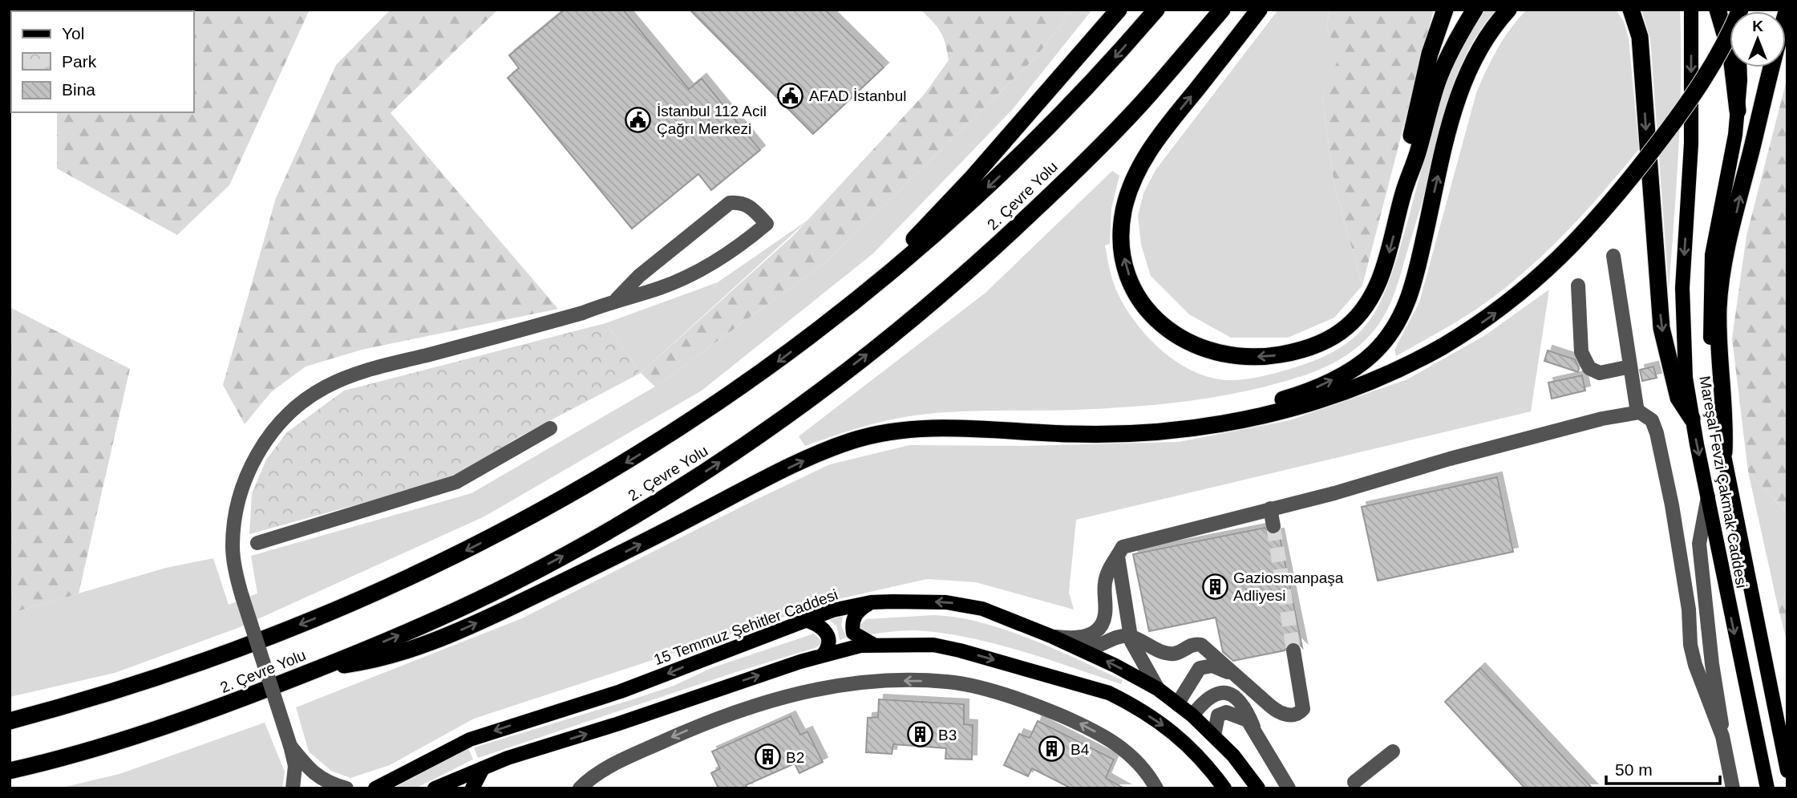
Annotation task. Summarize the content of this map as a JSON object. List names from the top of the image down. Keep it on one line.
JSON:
{"streets":{"highway":["2. Çevre Yolu"],"main road":["Mareşal Fevzi Çakmak Caddesi","15 Temmuz Şehitler Caddesi"]},"places":{"public building":["AFAD İstanbul","İstanbul 112 Acil Çağrı Merkezi"],"building":["Gaziosmanpaşa Adliyesi","B3","B4","B2"]},"legend":["Yol","Park","Bina"],"scale_bar":"50 m","north":"top"}
